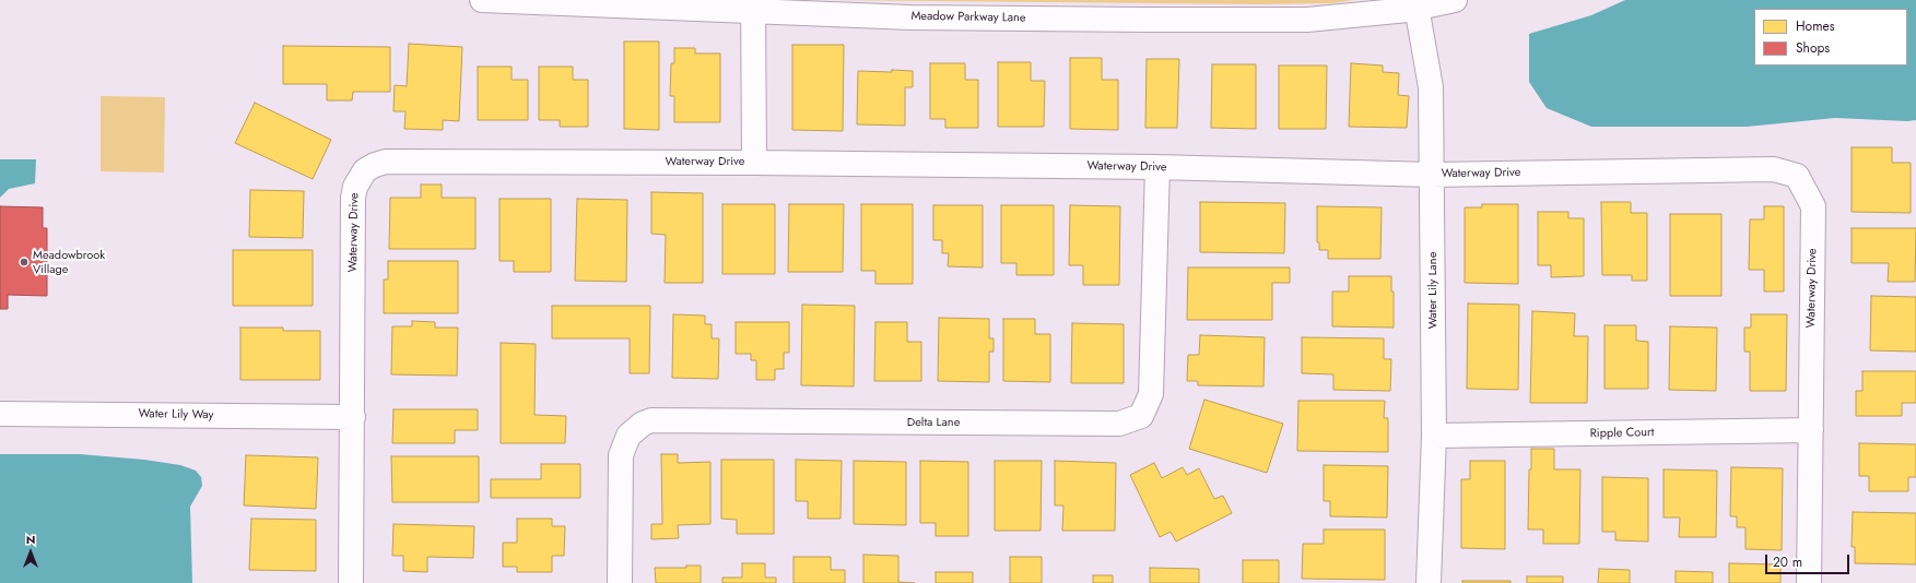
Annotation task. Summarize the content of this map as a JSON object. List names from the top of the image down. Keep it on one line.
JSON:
{"streets":{"street":["Meadow Parkway Lane","Waterway Drive","Water Lily Lane","Water Lily Way","Delta Lane","Ripple Court"]},"crossings":[["Meadow Parkway Lane","Waterway Drive"],["Meadow Parkway Lane","Water Lily Lane"],["Waterway Drive","Water Lily Lane"],["Waterway Drive","Water Lily Way"],["Waterway Drive","Delta Lane"],["Waterway Drive","Ripple Court"],["Water Lily Lane","Ripple Court"]],"places":["Meadowbrook Village"],"legend":["Homes","Shops"],"scale_bar":"20 m","north":"top"}
